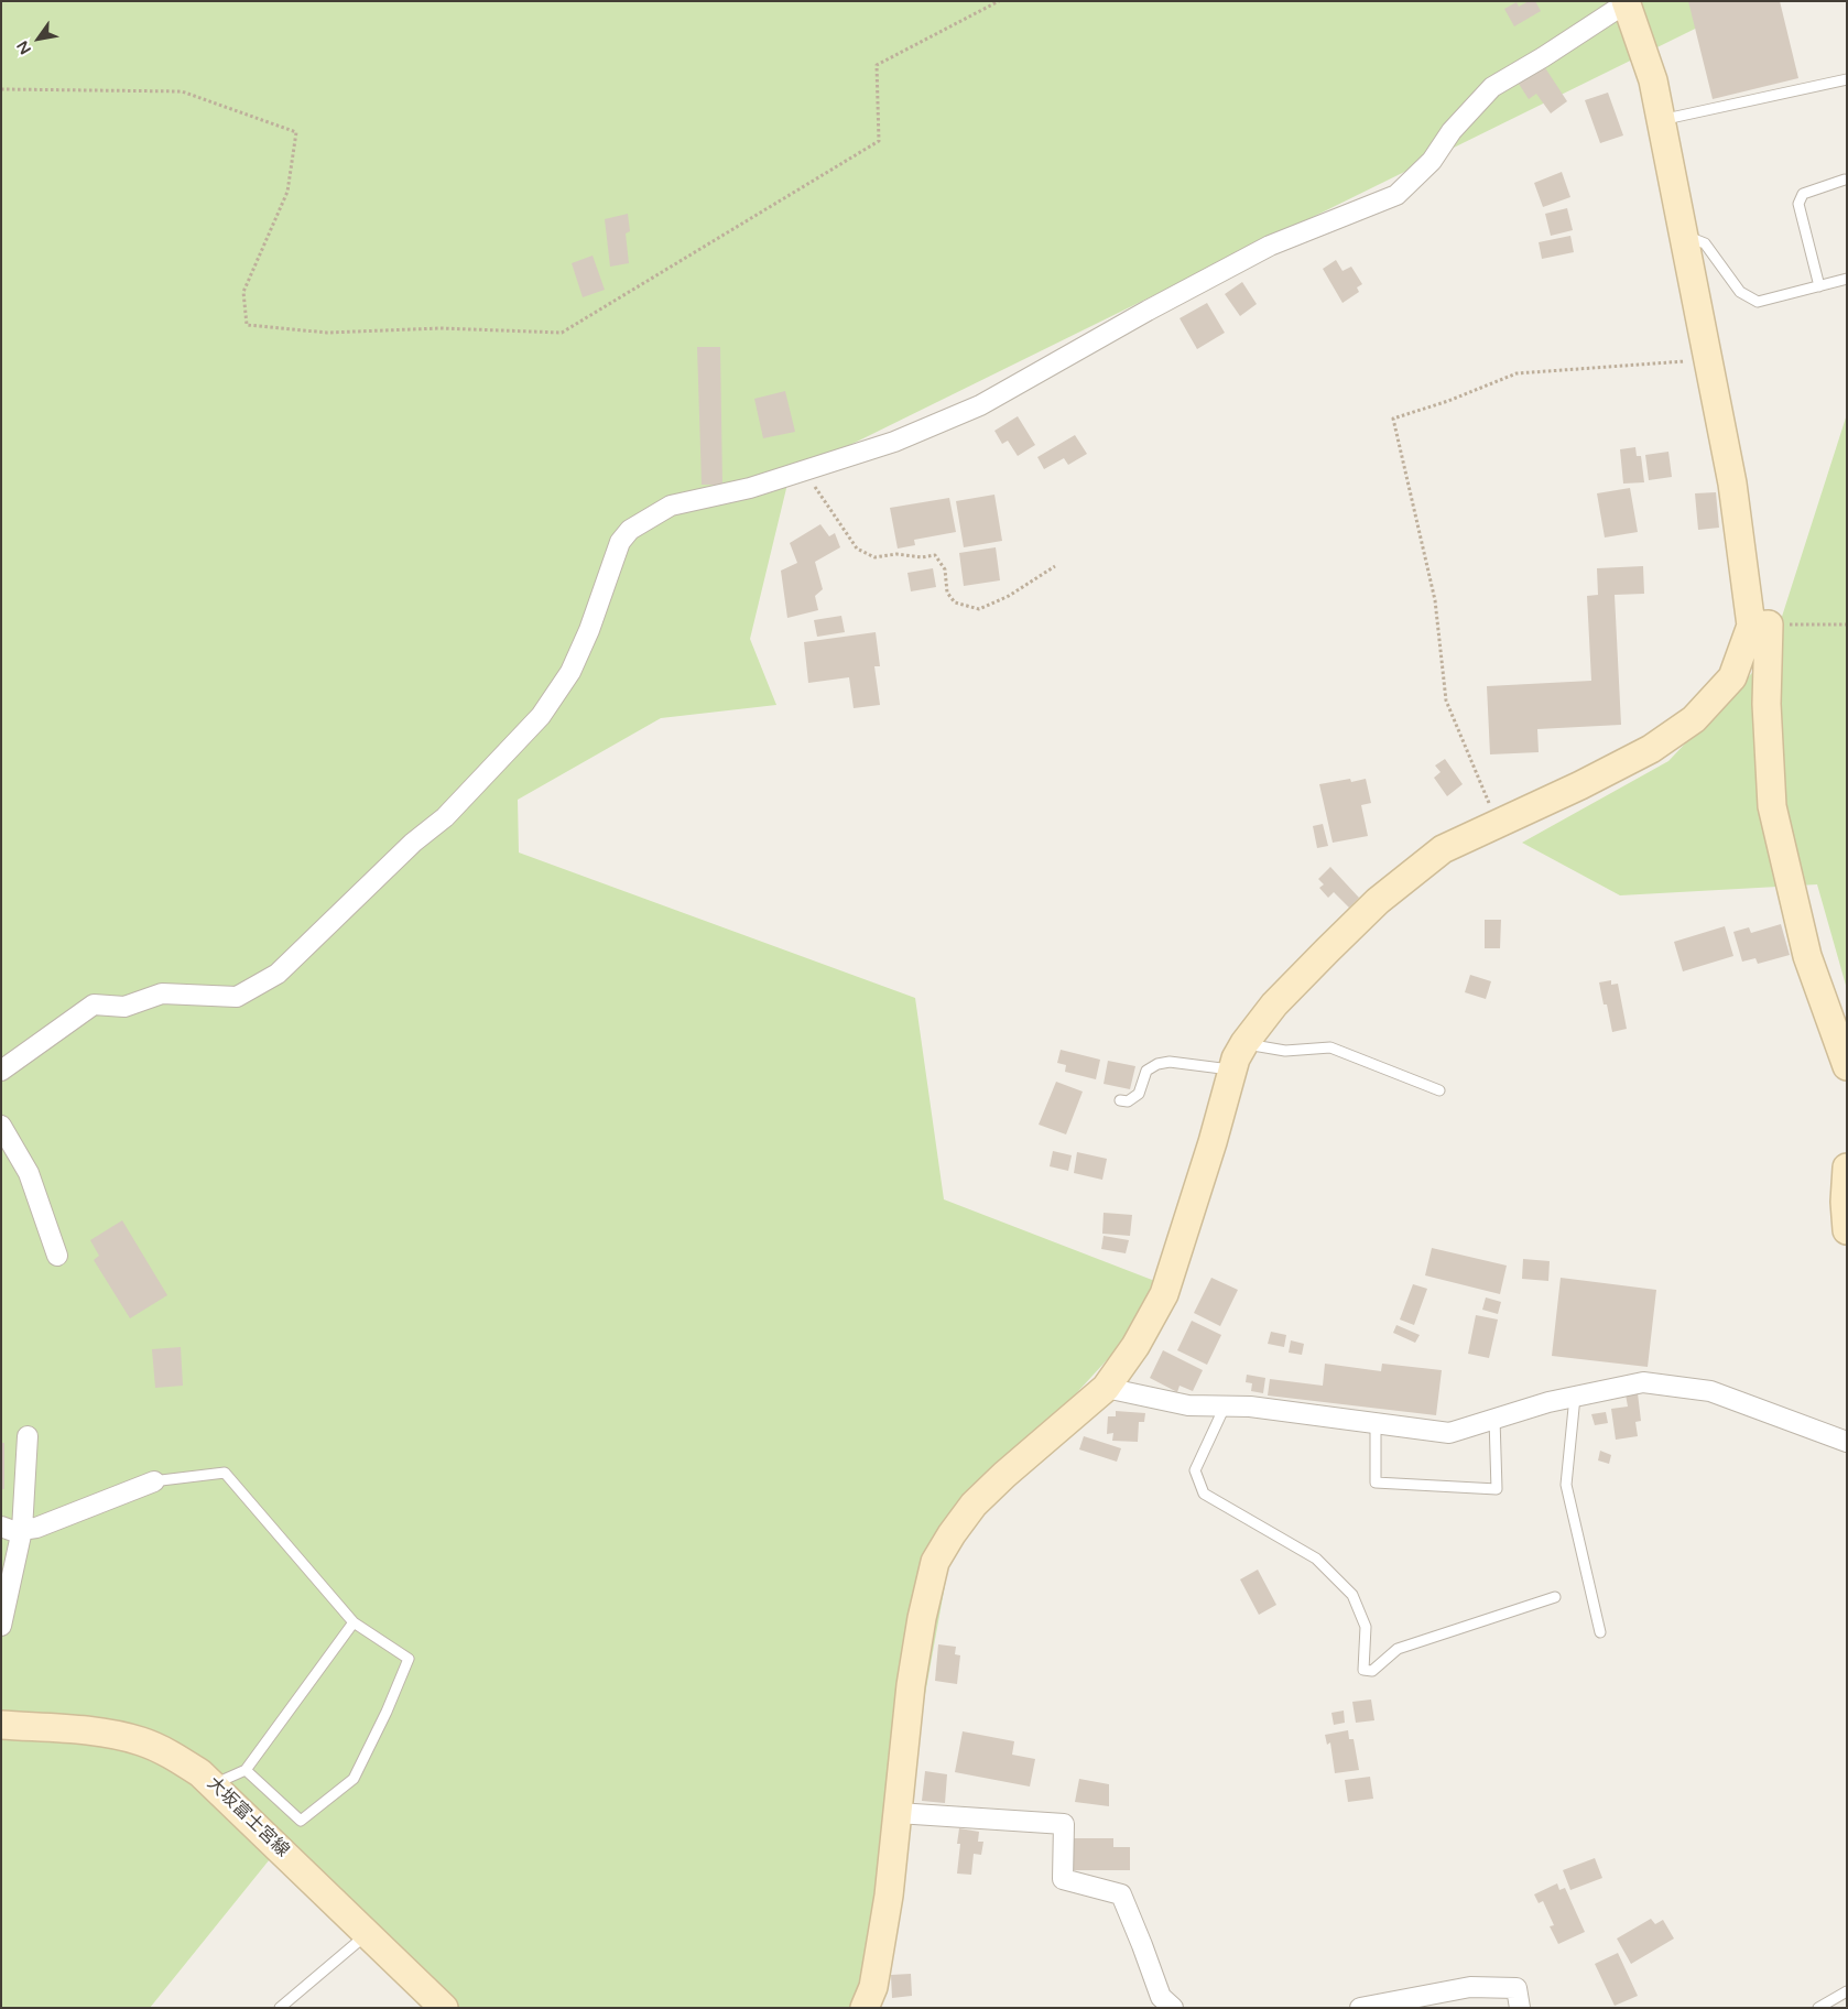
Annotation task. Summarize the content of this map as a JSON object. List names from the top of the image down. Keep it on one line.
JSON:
{"streets":{"street":["大坂富士宮線"]},"north":"bottom left"}
